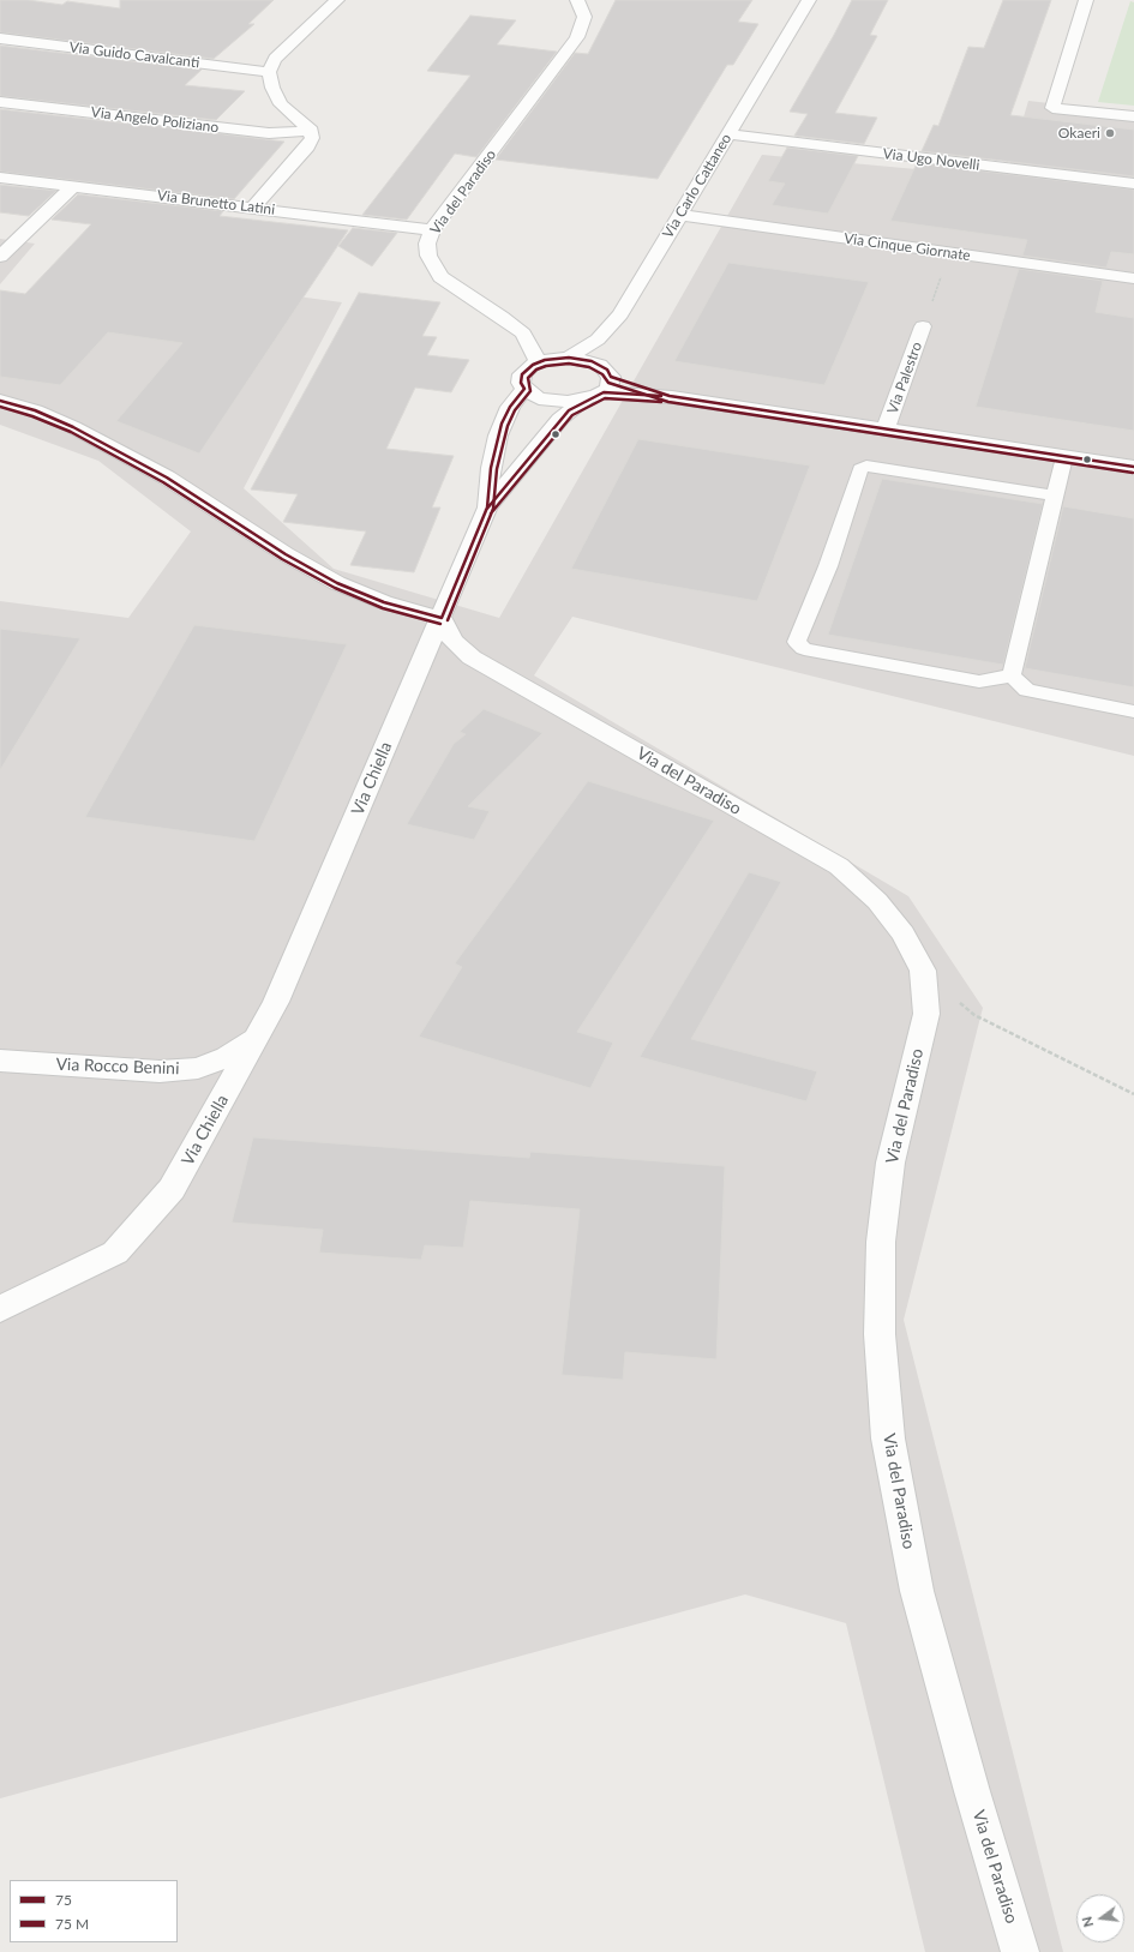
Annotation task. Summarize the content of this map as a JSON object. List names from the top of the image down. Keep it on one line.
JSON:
{"streets":{"street":["Via Guido Cavalcanti","Via Angelo Poliziano","Via Ugo Novelli","Via Carlo Cattaneo","Via del Paradiso","Via Brunetto Latini","Via Cinque Giornate","Via Palestro","Via Chiella","Via Rocco Benini"]},"crossings":[["Via Ugo Novelli","Via Carlo Cattaneo"],["Via Carlo Cattaneo","Via Cinque Giornate"],["Via del Paradiso","Via Brunetto Latini"],["Via del Paradiso","Via Chiella"],["Via Chiella","Via Rocco Benini"]],"places":["Okaeri"],"lines":["transit line 75"],"legend":["75","75 M"],"north":"left"}
